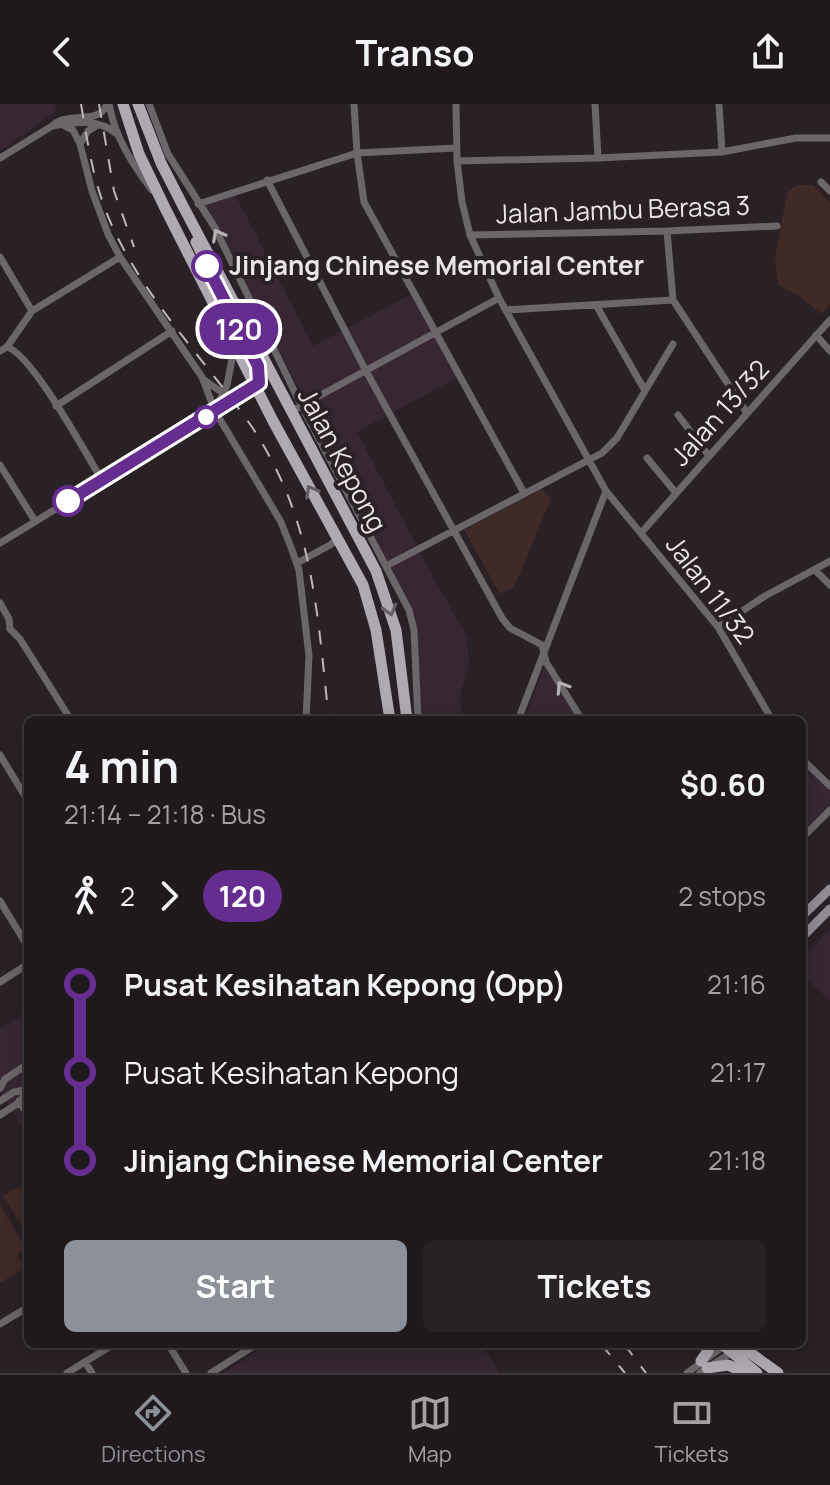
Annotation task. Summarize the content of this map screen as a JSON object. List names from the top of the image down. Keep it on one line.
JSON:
{"streets":{"main road":["Jalan Kepong"],"street":["Jalan Jambu Berasa 3","Jalan 13/32","Jalan 11/32"]},"crossings":[["Jalan Jambu Berasa 3","Jalan 11/32"],["Jalan 13/32","Jalan 11/32"]],"places":["Jinjang Chinese Memorial Center"],"lines":["bus line 120"],"page":{"header":"Transo","on_map":"120","heading":["4 min","21:14 – 21:18 · Bus","$0.60"],"legs":["2","120","2 stops"],"list":[{"name":"Pusat Kesihatan Kepong (Opp)","value":"21:16"},{"name":"Pusat Kesihatan Kepong","value":"21:17"},{"name":"Jinjang Chinese Memorial Center","value":"21:18"}],"buttons":["Start","Tickets"],"tabs":["Directions","Map","Tickets"]}}
